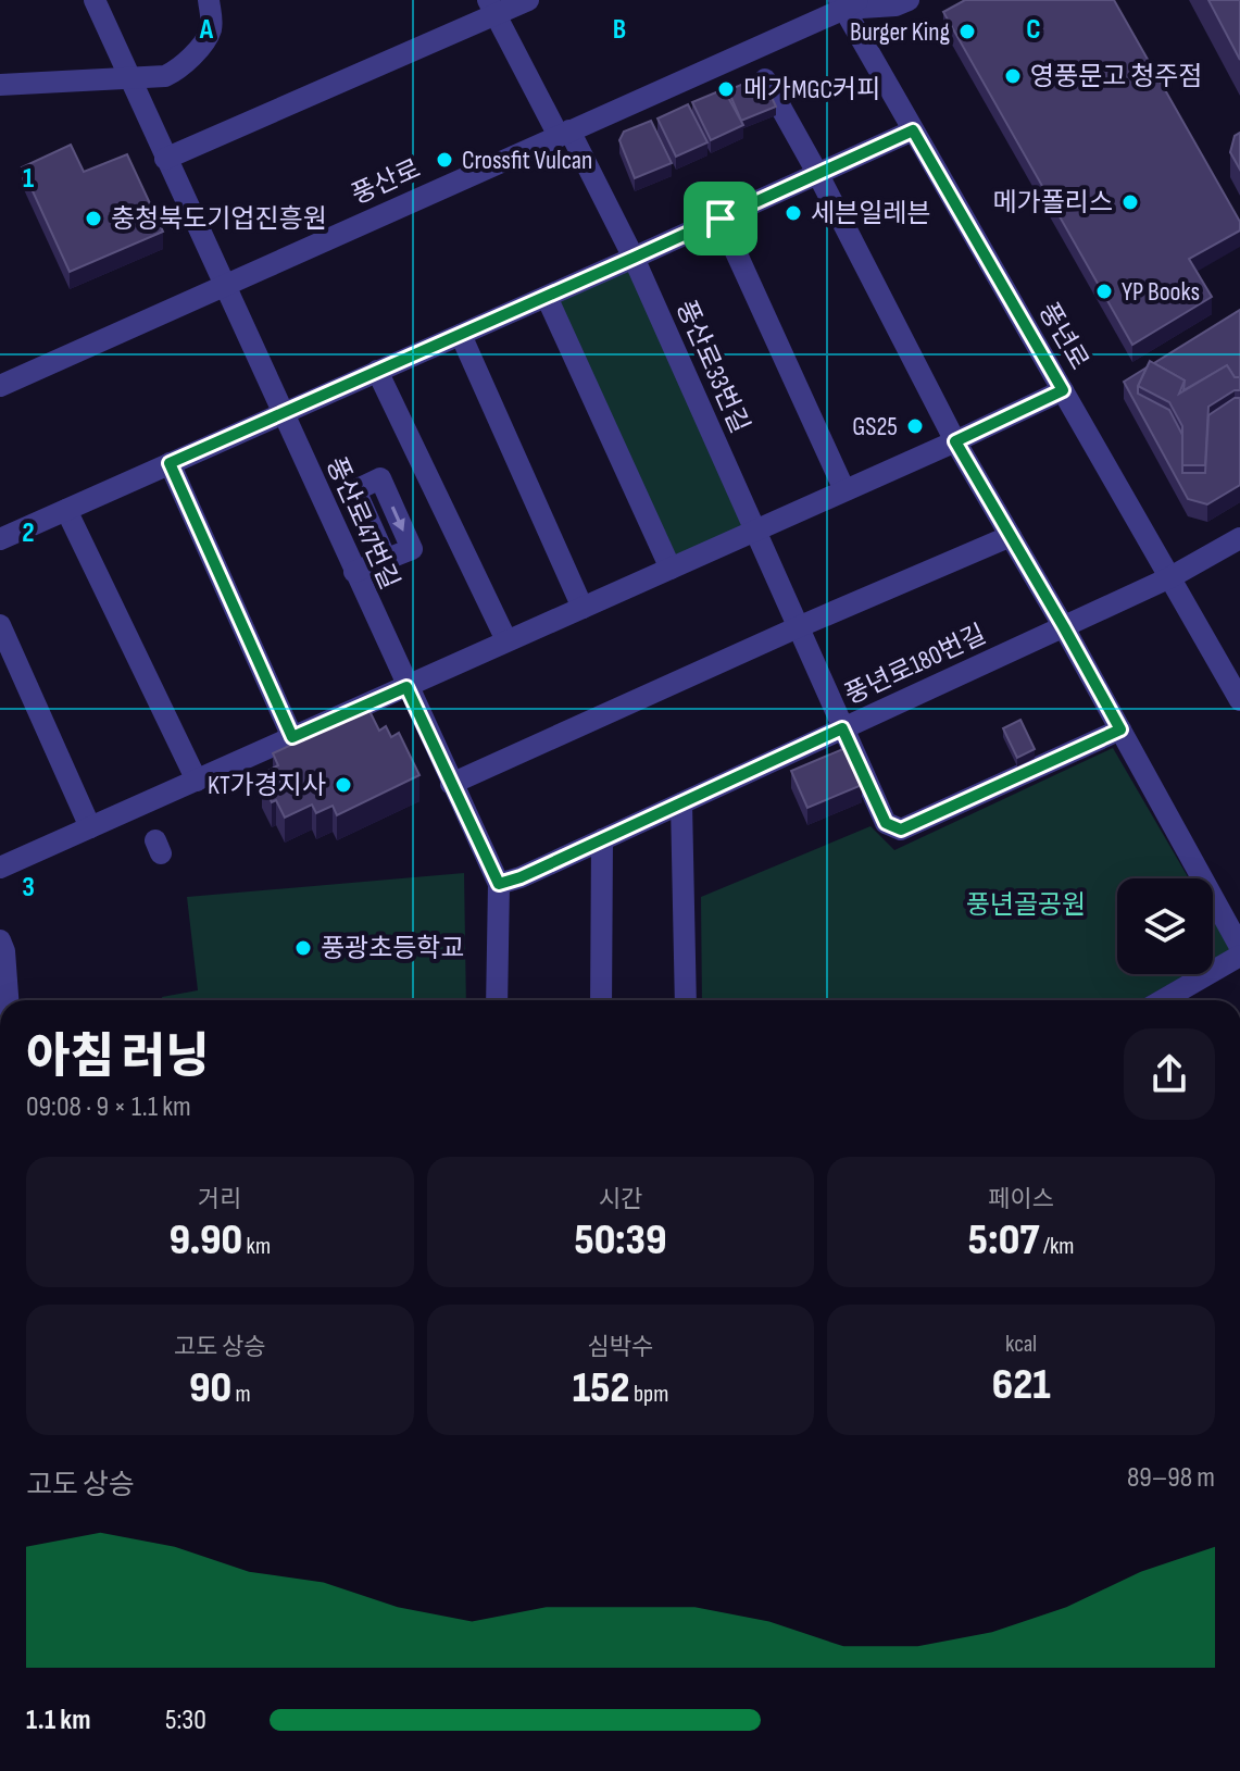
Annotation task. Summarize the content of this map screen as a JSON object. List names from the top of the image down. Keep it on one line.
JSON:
{"streets":{"street":["풍산로","풍년로","풍산로33번길","풍산로47번길","풍년로180번길"]},"crossings":[["풍산로","풍년로"],["풍산로","풍산로33번길"],["풍산로","풍산로47번길"],["풍년로","풍년로180번길"],["풍산로33번길","풍년로180번길"],["풍산로47번길","풍년로180번길"]],"parks":["풍년골공원"],"places":["Burger King","영풍문고 청주점","메가MGC커피","Crossfit Vulcan","메가폴리스","세븐일레븐","충청북도기업진흥원","YP Books","GS25","KT가경지사","풍광초등학교"],"page":{"heading":["아침 러닝","09:08 · 9 × 1.1 km"],"stats":[["거리","9.90 km"],["시간","50:39"],["페이스","5:07 /km"],["고도 상승","90 m"],["심박수","152 bpm"],["kcal","621"]],"chart":["고도 상승","89–98 m"],"list":[{"name":"1.1 km","note":"5:30"}]},"grid":{"columns":["A","B","C"],"rows":["1","2","3"]}}
